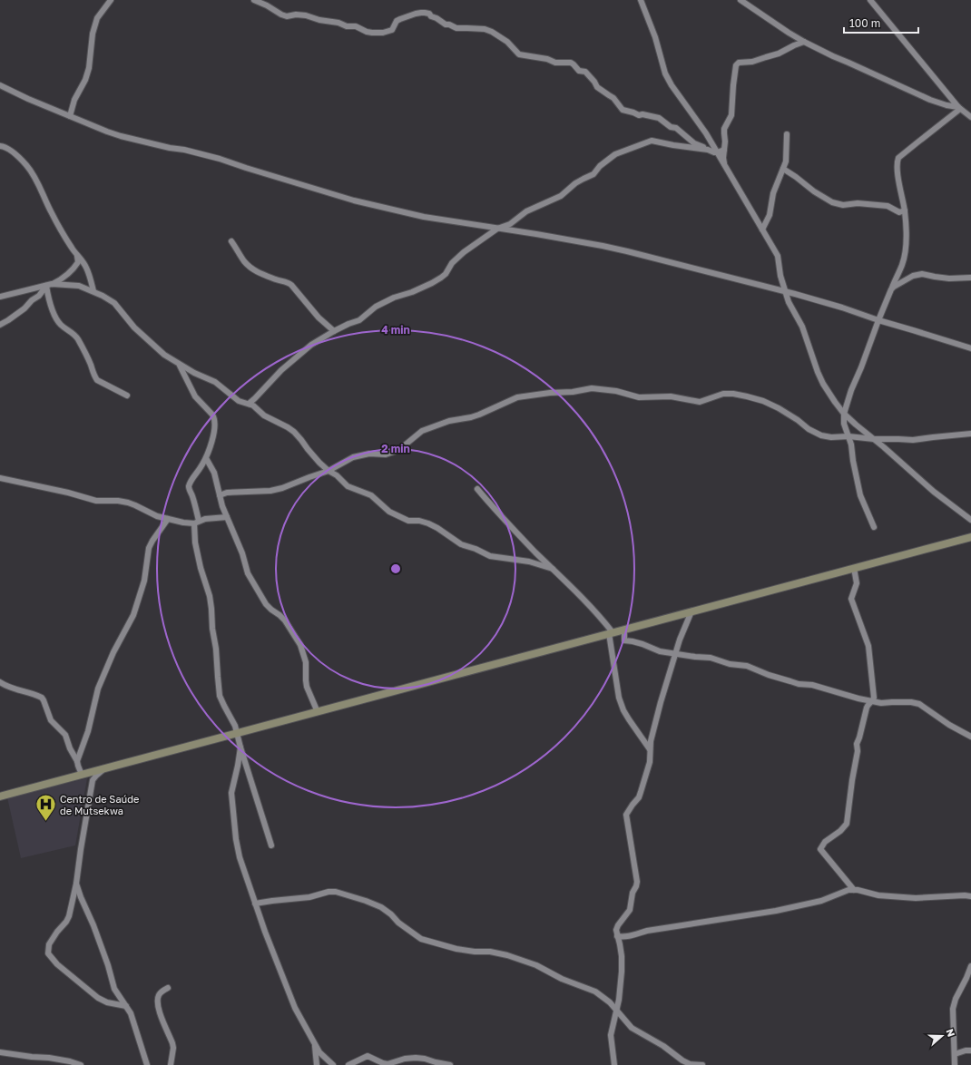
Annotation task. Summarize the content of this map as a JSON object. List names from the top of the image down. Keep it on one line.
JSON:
{"places":{"hospital":["Centro de Saúde de Mutsekwa"]},"scale_bar":"100 m","north":"right","rings":["4 min","2 min"]}
